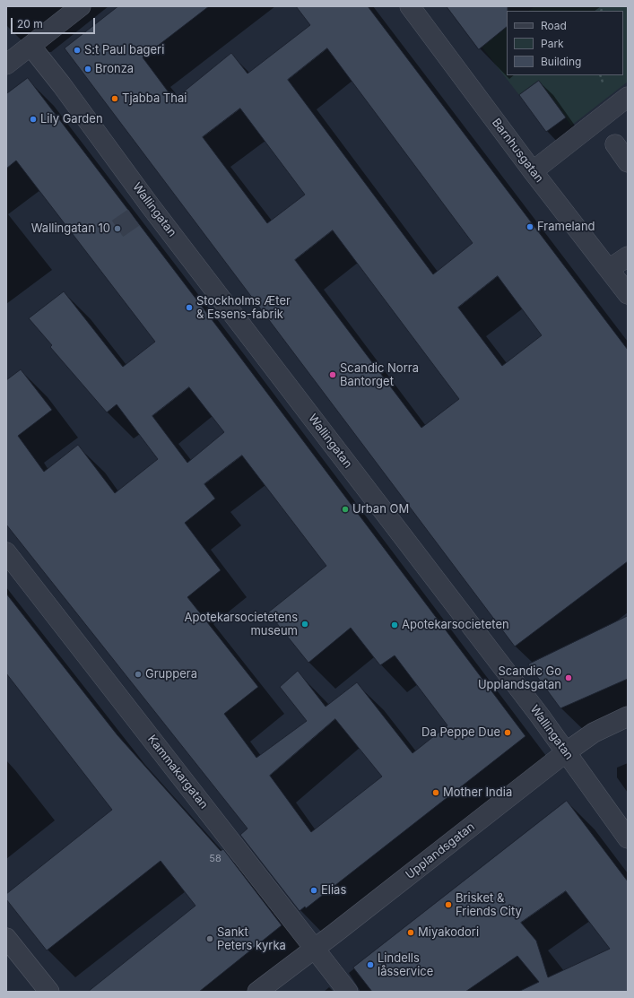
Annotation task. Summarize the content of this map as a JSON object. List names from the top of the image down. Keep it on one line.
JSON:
{"streets":{"street":["Barnhusgatan","Wallingatan","Kammakargatan","Upplandsgatan"]},"crossings":[["Wallingatan","Upplandsgatan"],["Kammakargatan","Upplandsgatan"]],"places":["S:t Paul bageri","Bronza","Tjabba Thai","Lily Garden","Frameland","Wallingatan 10","Stockholms Æter & Essens-fabrik","Scandic Norra Bantorget","Urban OM","Apotekarsocietetens museum","Apotekarsocieteten","Gruppera","Scandic Go Upplandsgatan","Da Peppe Due","Mother India","Elias","Brisket & Friends City","Miyakodori","Sankt Peters kyrka","Lindells låsservice"],"house_numbers":["58"],"legend":["Road","Park","Building"],"scale_bar":"20 m"}
